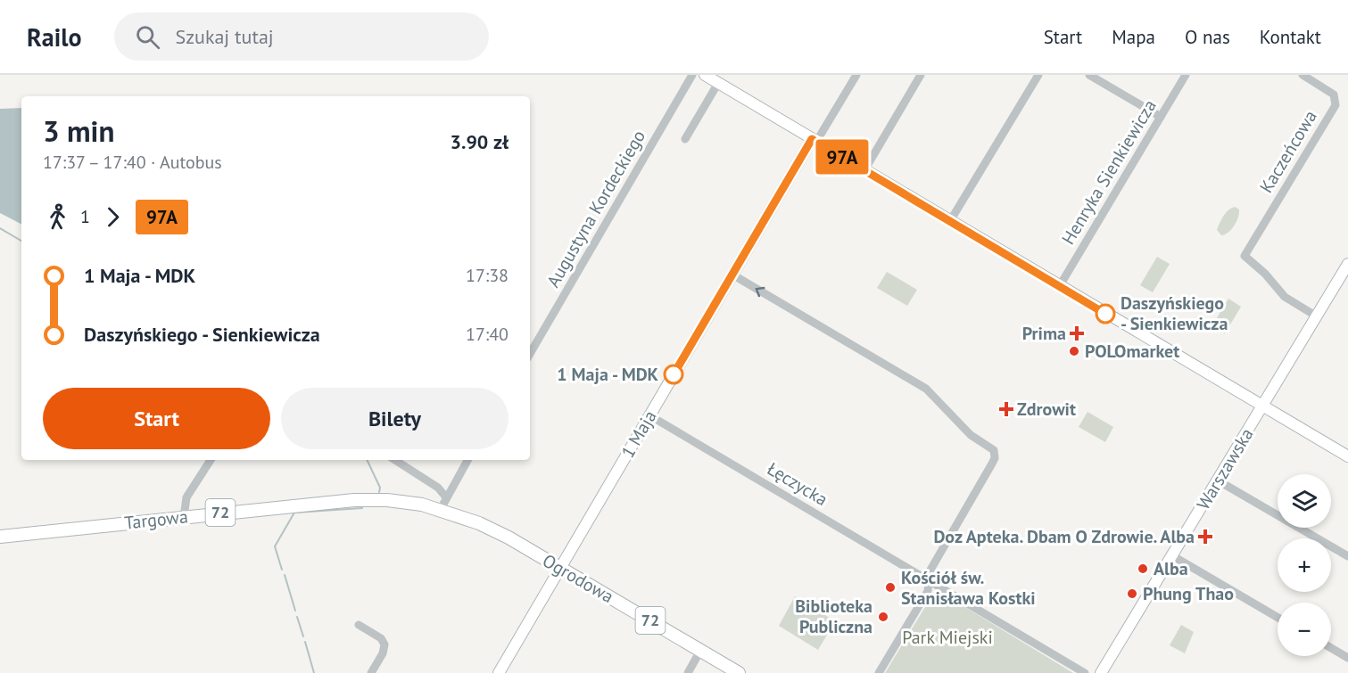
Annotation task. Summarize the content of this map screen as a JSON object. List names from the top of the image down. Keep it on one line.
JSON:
{"streets":{"main road":["72","Targowa","Ogrodowa"],"street":["Kaczeńcowa","Henryka Sienkiewicza","Augustyna Kordeckiego","1 Maja","Warszawska","Łęczycka"]},"crossings":[["Kaczeńcowa","Warszawska"],["1 Maja","Łęczycka"],["1 Maja","Ogrodowa"],["Targowa","Ogrodowa"]],"parks":["Park Miejski"],"places":{"other":["Daszyńskiego - Sienkiewicza","POLOmarket","1 Maja - MDK","Alba","Kościół św. Stanisława Kostki","Phung Thao","Biblioteka Publiczna"],"health":["Prima","Zdrowit","Doz Apteka. Dbam O Zdrowie. Alba"]},"lines":["bus line 97A"],"page":{"header":"Railo","search":"Szukaj tutaj","nav":["Start","Mapa","O nas","Kontakt"],"on_map":"97A","heading":["3 min","17:37 – 17:40 · Autobus","3.90 zł"],"legs":["1","97A"],"list":[{"name":"1 Maja - MDK","value":"17:38"},{"name":"Daszyńskiego - Sienkiewicza","value":"17:40"}],"buttons":["Start","Bilety"],"map_buttons":["+","−"]}}
